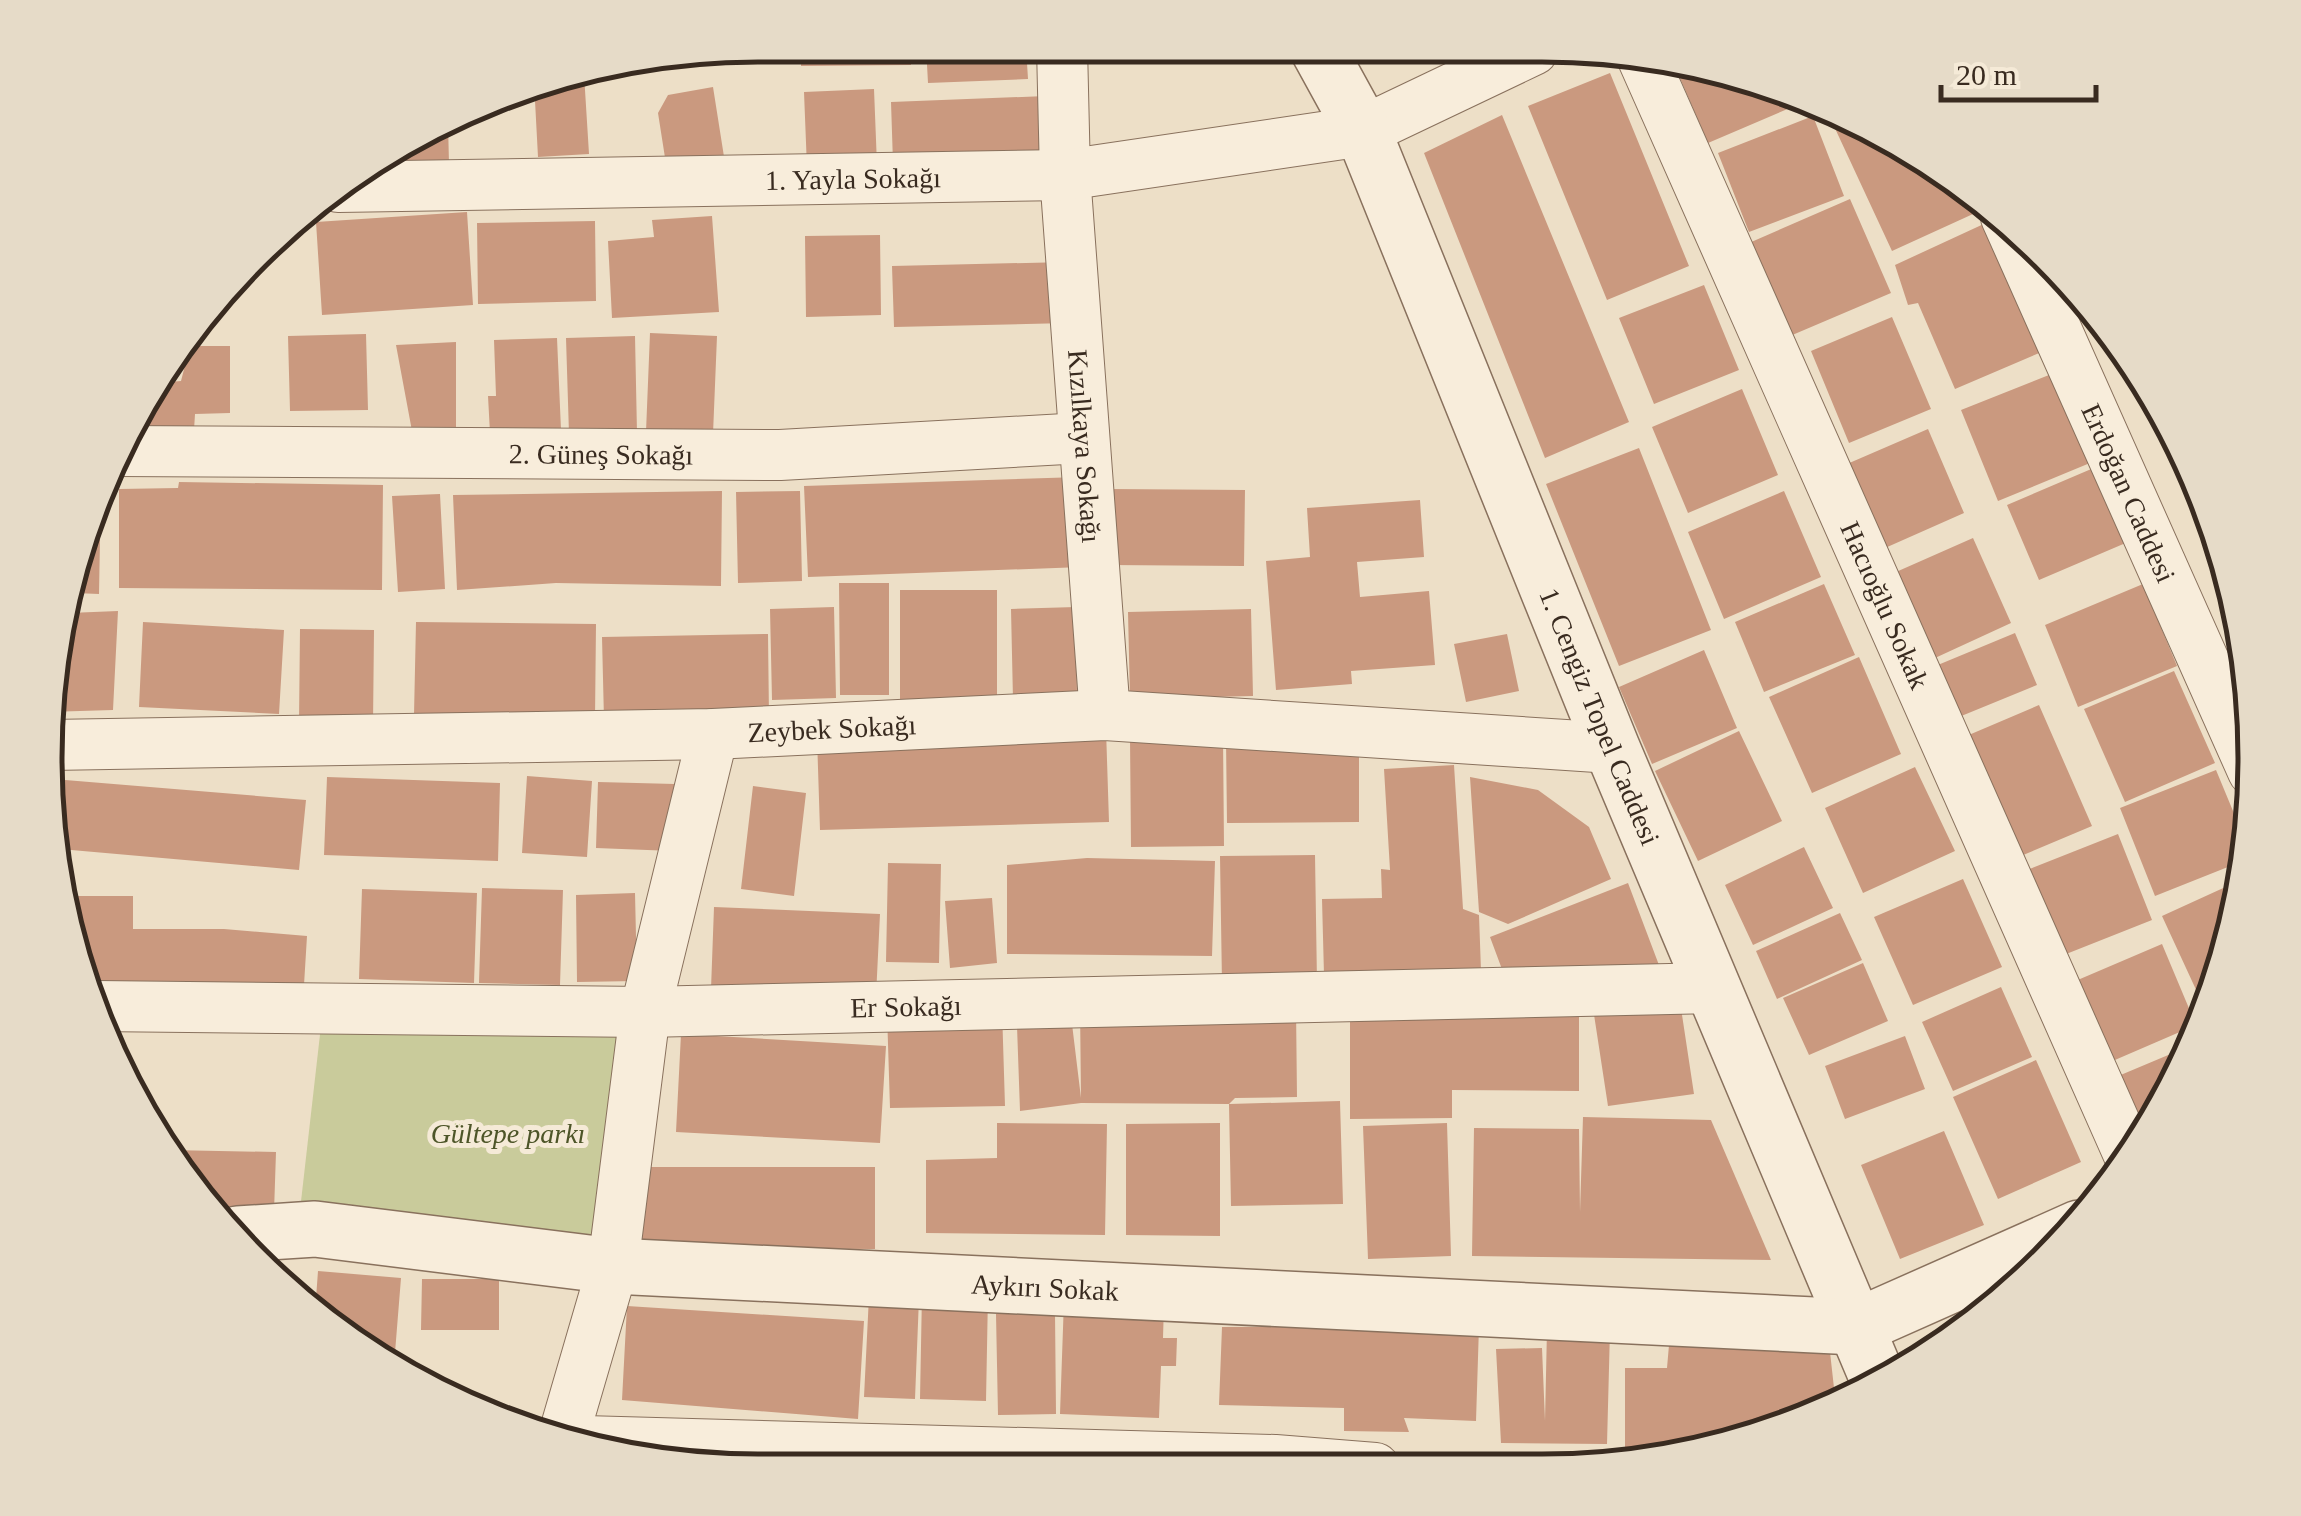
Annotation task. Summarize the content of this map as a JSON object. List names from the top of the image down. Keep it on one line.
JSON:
{"streets":{"street":["1. Yayla Sokağı","Kızılkaya Sokağı","2. Güneş Sokağı","Erdoğan Caddesi","Hacıoğlu Sokak","1. Cengiz Topel Caddesi","Zeybek Sokağı","Er Sokağı","Aykırı Sokak"]},"crossings":[["1. Yayla Sokağı","Kızılkaya Sokağı"],["1. Yayla Sokağı","1. Cengiz Topel Caddesi"],["Kızılkaya Sokağı","2. Güneş Sokağı"],["Kızılkaya Sokağı","Zeybek Sokağı"],["1. Cengiz Topel Caddesi","Zeybek Sokağı"],["1. Cengiz Topel Caddesi","Er Sokağı"],["1. Cengiz Topel Caddesi","Aykırı Sokak"]],"parks":["Gültepe parkı"],"scale_bar":"20 m"}
